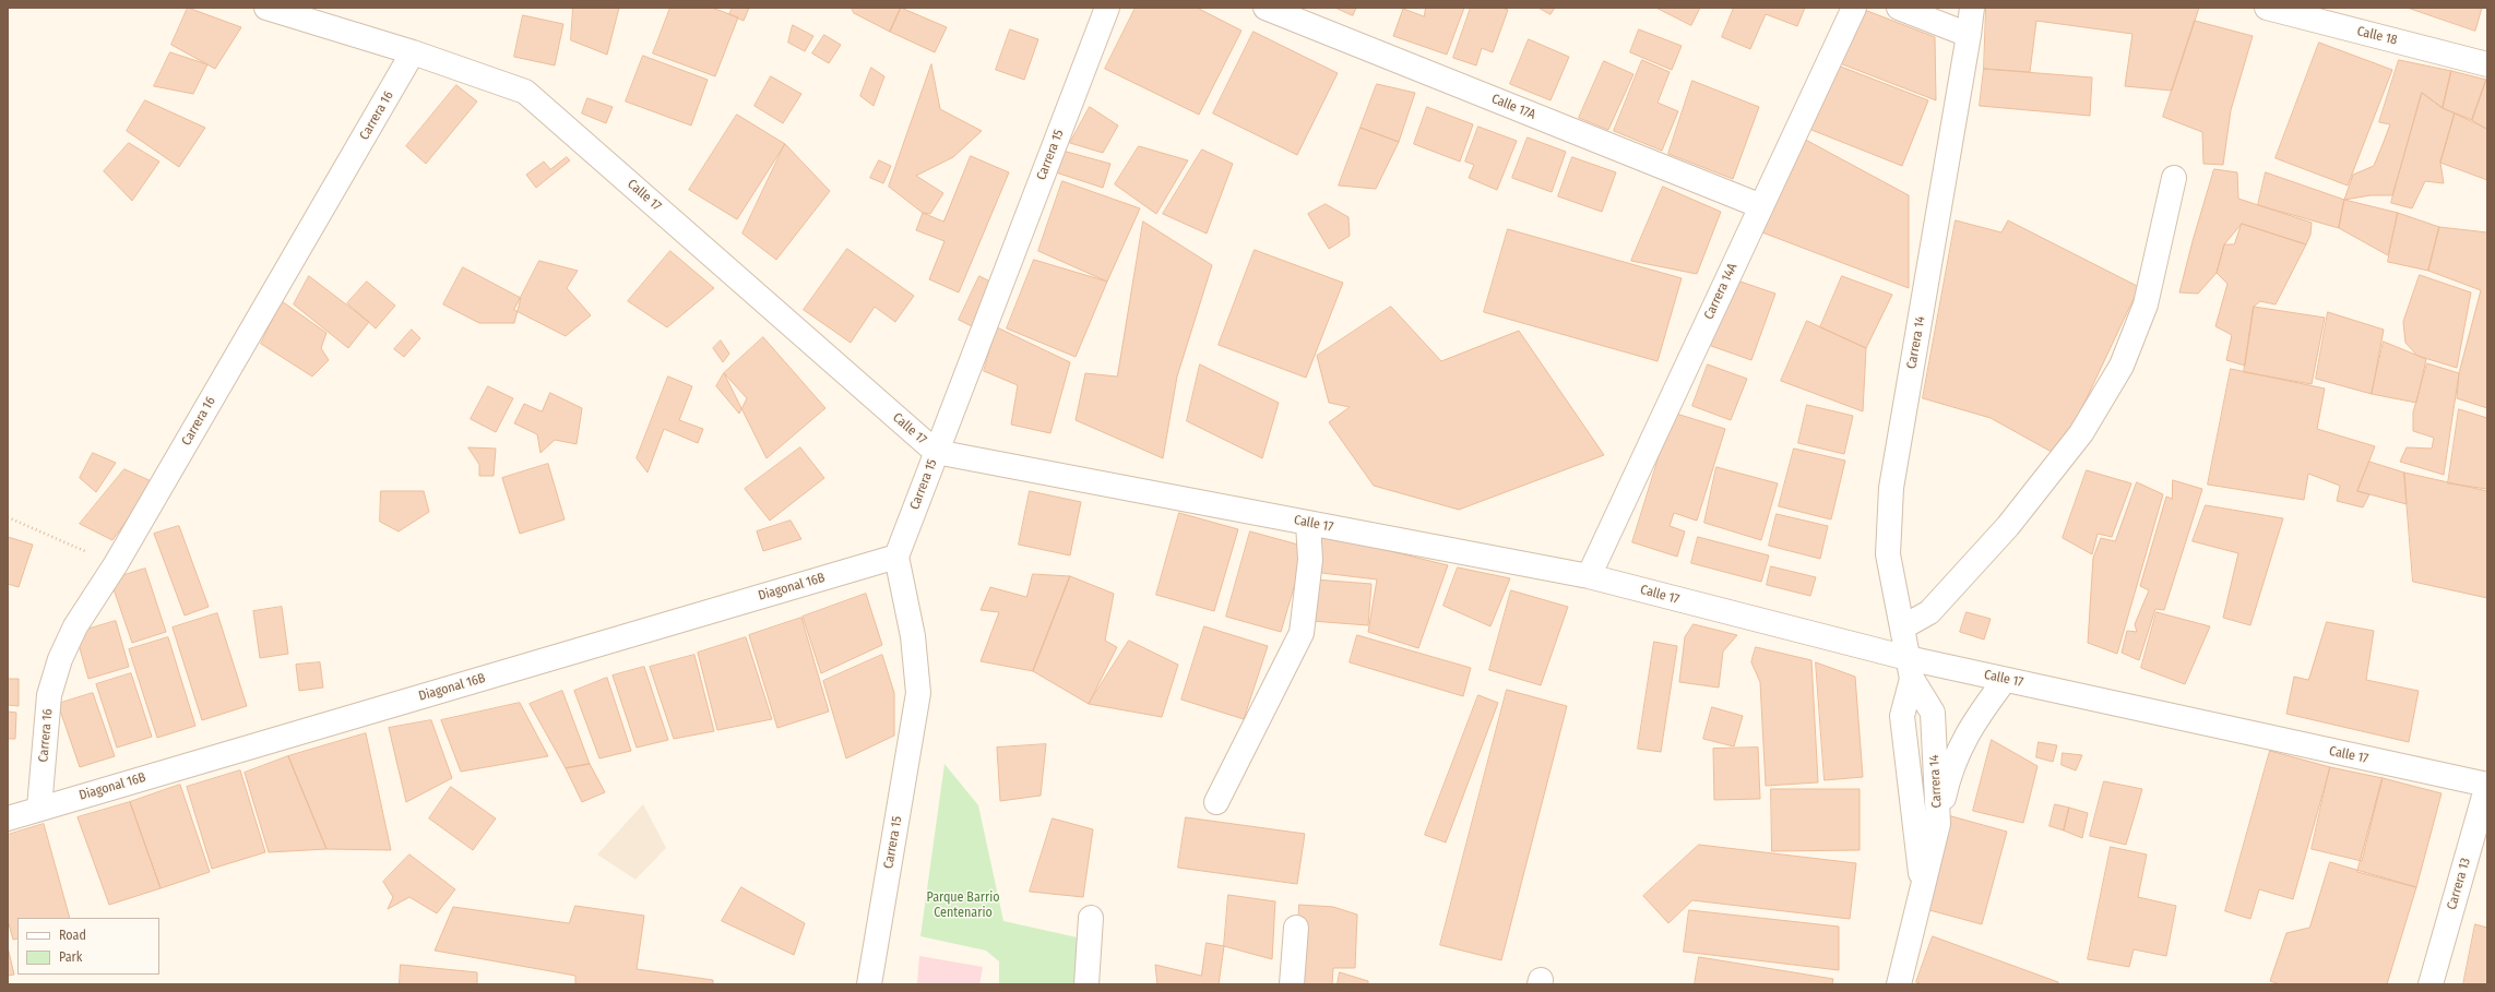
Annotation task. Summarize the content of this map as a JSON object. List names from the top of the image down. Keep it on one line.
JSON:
{"streets":{"street":["Calle 18","Calle 17A","Carrera 16","Carrera 15","Calle 17","Carrera 14A","Carrera 14","Diagonal 16B","Carrera 13"]},"crossings":[["Calle 17A","Carrera 14A"],["Carrera 16","Calle 17"],["Carrera 16","Diagonal 16B"],["Carrera 15","Calle 17"],["Carrera 15","Diagonal 16B"],["Calle 17","Carrera 14A"],["Calle 17","Carrera 14"],["Calle 17","Carrera 13"]],"parks":["Parque Barrio Centenario"],"legend":["Road","Park"]}
